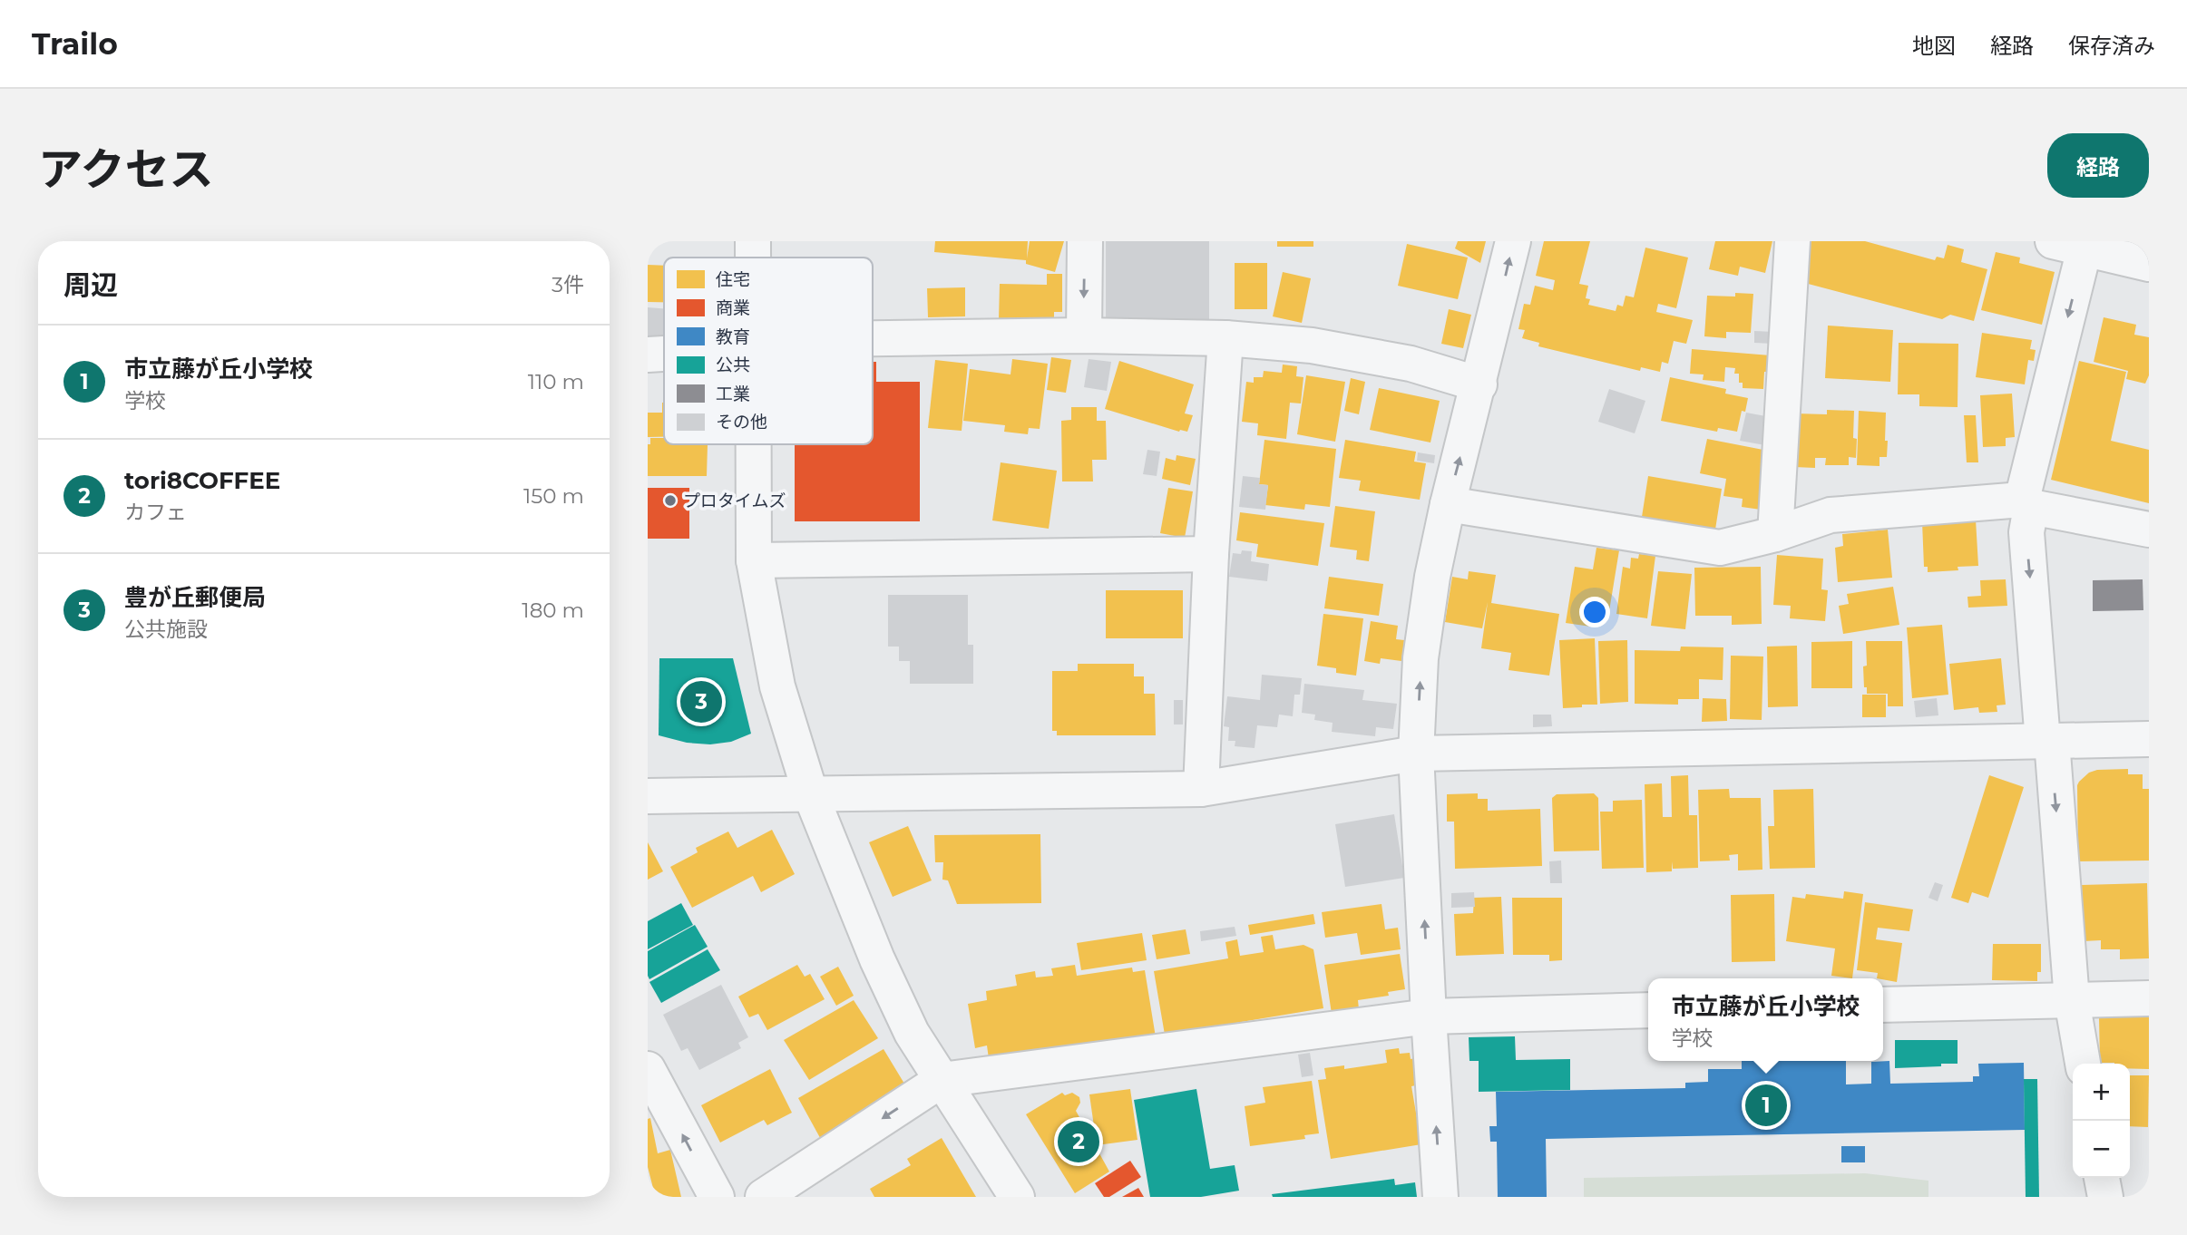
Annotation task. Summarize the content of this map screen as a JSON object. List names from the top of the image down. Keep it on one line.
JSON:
{"places":["プロタイムズ"],"legend":["住宅","商業","教育","公共","工業","その他"],"page":{"header":"Trailo","nav":["地図","経路","保存済み"],"title":"アクセス","buttons":"経路","heading":["周辺","3件"],"list":[{"mark":"1","name":"市立藤が丘小学校","note":"学校","value":"110 m"},{"mark":"2","name":"tori8COFFEE","note":"カフェ","value":"150 m"},{"mark":"3","name":"豊が丘郵便局","note":"公共施設","value":"180 m"}],"pins":["3","1","2"],"popup":["市立藤が丘小学校","学校"],"map_buttons":["+","−"]}}
